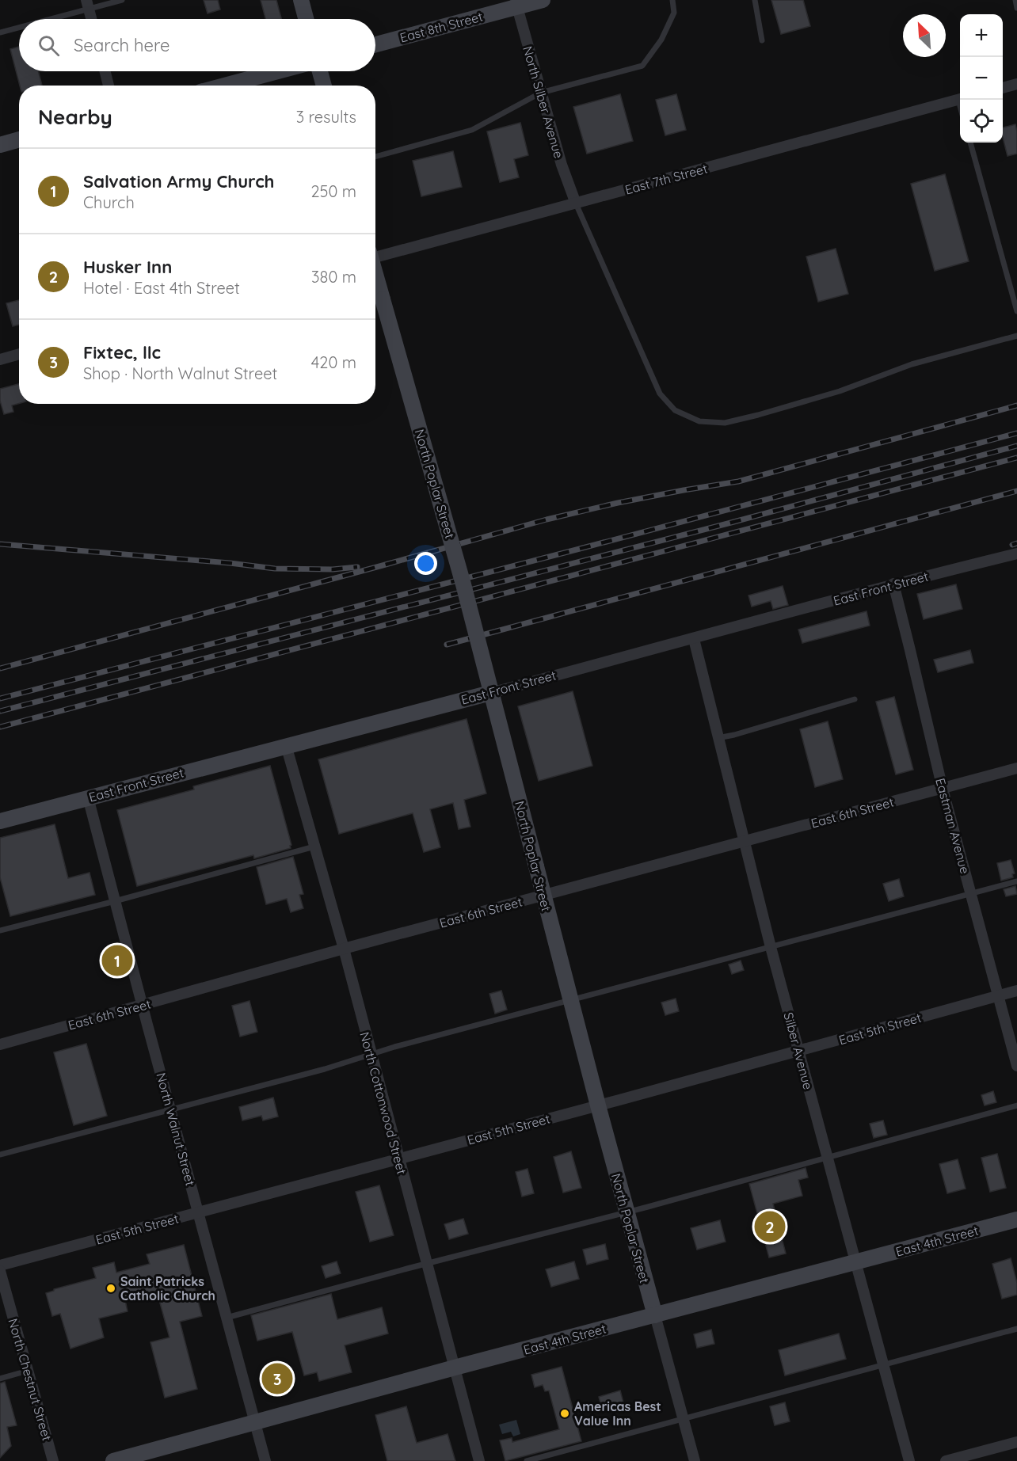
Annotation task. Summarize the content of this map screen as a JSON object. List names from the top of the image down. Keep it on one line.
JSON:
{"streets":{"main road":["East 8th Street","North Poplar Street","East Front Street","East 4th Street"],"street":["North Silber Avenue","East 7th Street","East 6th Street","Eastman Avenue","East 5th Street","Silber Avenue","North Cottonwood Street","North Walnut Street","North Chestnut Street"]},"crossings":[["East 8th Street","North Silber Avenue"],["North Silber Avenue","East 7th Street"],["North Poplar Street","East 6th Street"],["North Poplar Street","East 5th Street"],["North Poplar Street","East 4th Street"],["East Front Street","Eastman Avenue"],["East Front Street","Silber Avenue"],["East Front Street","North Cottonwood Street"],["East Front Street","North Walnut Street"],["East 6th Street","Eastman Avenue"],["East 6th Street","Silber Avenue"],["East 6th Street","North Cottonwood Street"],["East 6th Street","North Walnut Street"],["Eastman Avenue","East 5th Street"],["East 5th Street","Silber Avenue"],["East 5th Street","North Cottonwood Street"],["East 5th Street","North Walnut Street"],["Silber Avenue","East 4th Street"],["North Cottonwood Street","East 4th Street"],["North Walnut Street","East 4th Street"]],"places":["Saint Patricks Catholic Church","Americas Best Value Inn"],"north":"top left","page":{"map_buttons":["+","−"],"search":"Search here","heading":["Nearby","3 results"],"list":[{"mark":"1","name":"Salvation Army Church","note":"Church","value":"250 m"},{"mark":"2","name":"Husker Inn","note":"Hotel · East 4th Street","value":"380 m"},{"mark":"3","name":"Fixtec, llc","note":"Shop · North Walnut Street","value":"420 m"}],"pins":["1","2","3"]}}
